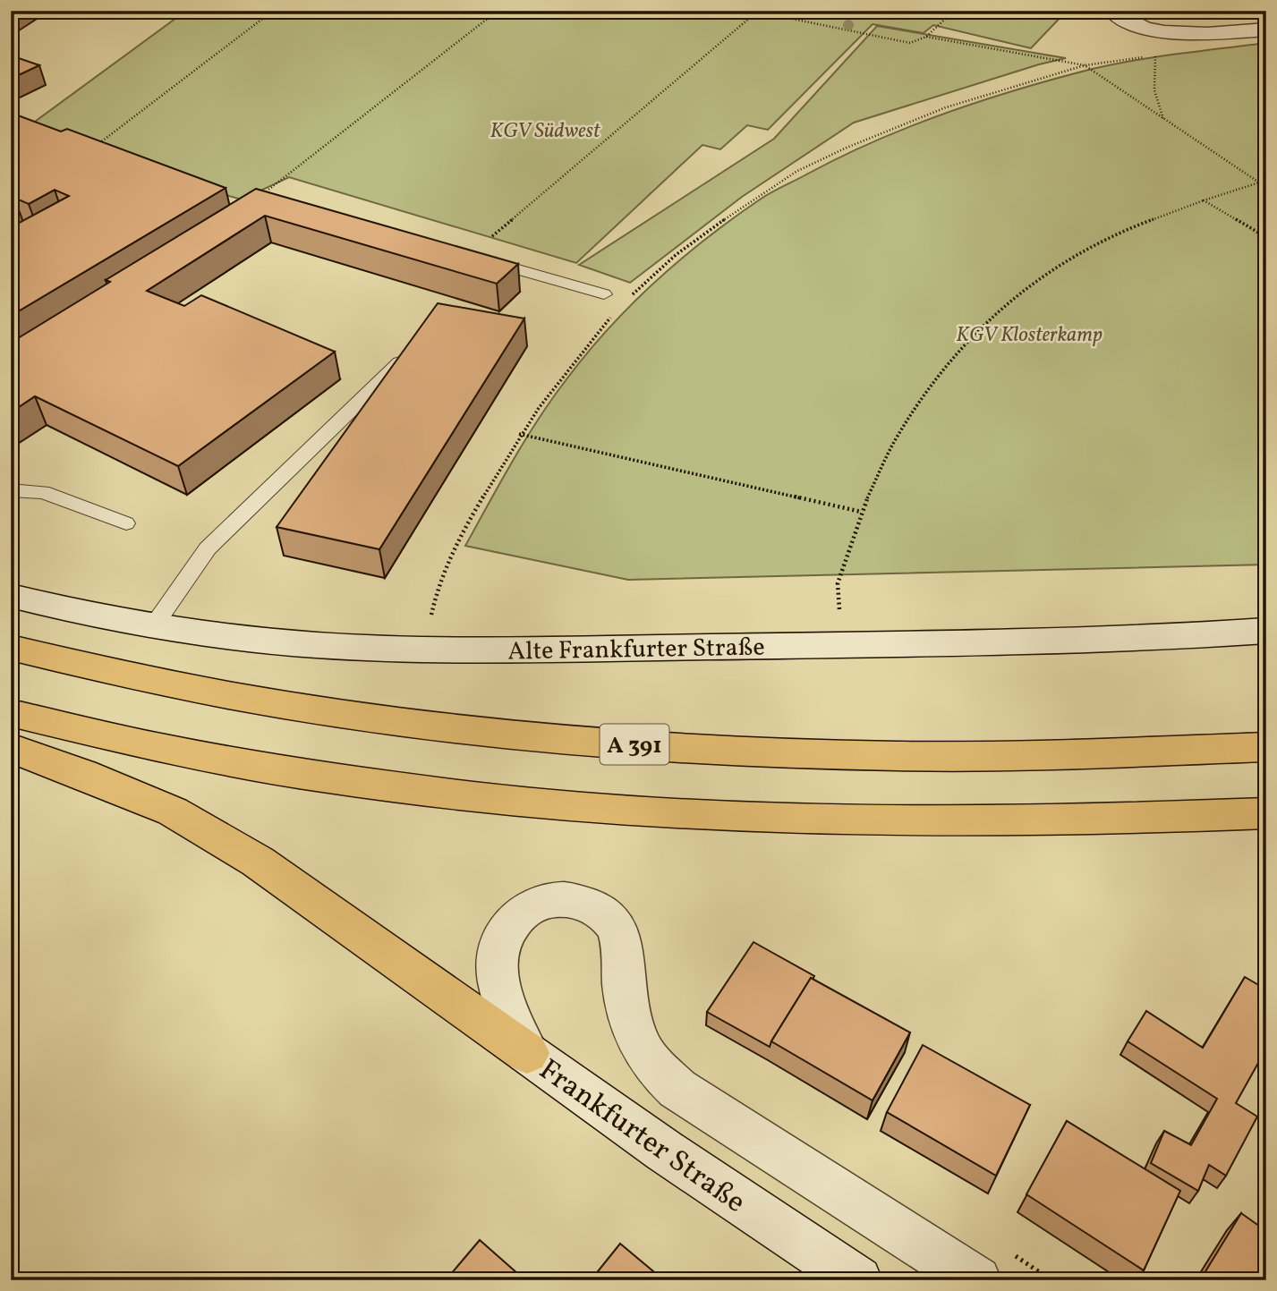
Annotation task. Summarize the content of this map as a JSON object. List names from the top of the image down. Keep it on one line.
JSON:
{"streets":{"highway":["A 391"],"street":["Alte Frankfurter Straße","Frankfurter Straße"]},"parks":["KGV Südwest","KGV Klosterkamp"]}
